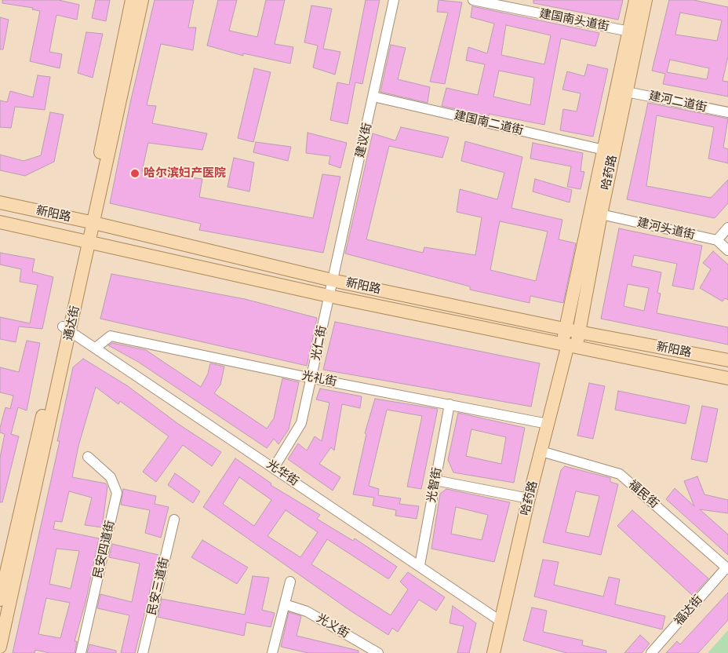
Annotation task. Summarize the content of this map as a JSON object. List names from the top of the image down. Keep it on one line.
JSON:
{"streets":{"main road":["哈药路","新阳路","通达街"],"street":["建国南头道街","建河二道街","建国南二道街","建议街","建河头道街","光仁街","光礼街","光华街","光智街","福民街","民安四道街","民安三道街","福达街","光义街"]},"crossings":[["建国南头道街","哈药路"],["建河二道街","哈药路"],["建国南二道街","建议街"],["建国南二道街","哈药路"],["建议街","新阳路"],["建议街","光仁街"],["哈药路","新阳路"],["哈药路","建河头道街"],["哈药路","光礼街"],["哈药路","光华街"],["哈药路","福民街"],["新阳路","通达街"],["新阳路","光仁街"],["通达街","光华街"],["光仁街","光礼街"],["光仁街","光华街"],["光礼街","光华街"],["光礼街","光智街"],["光华街","光智街"],["福民街","福达街"]],"places":["哈尔滨妇产医院"]}
